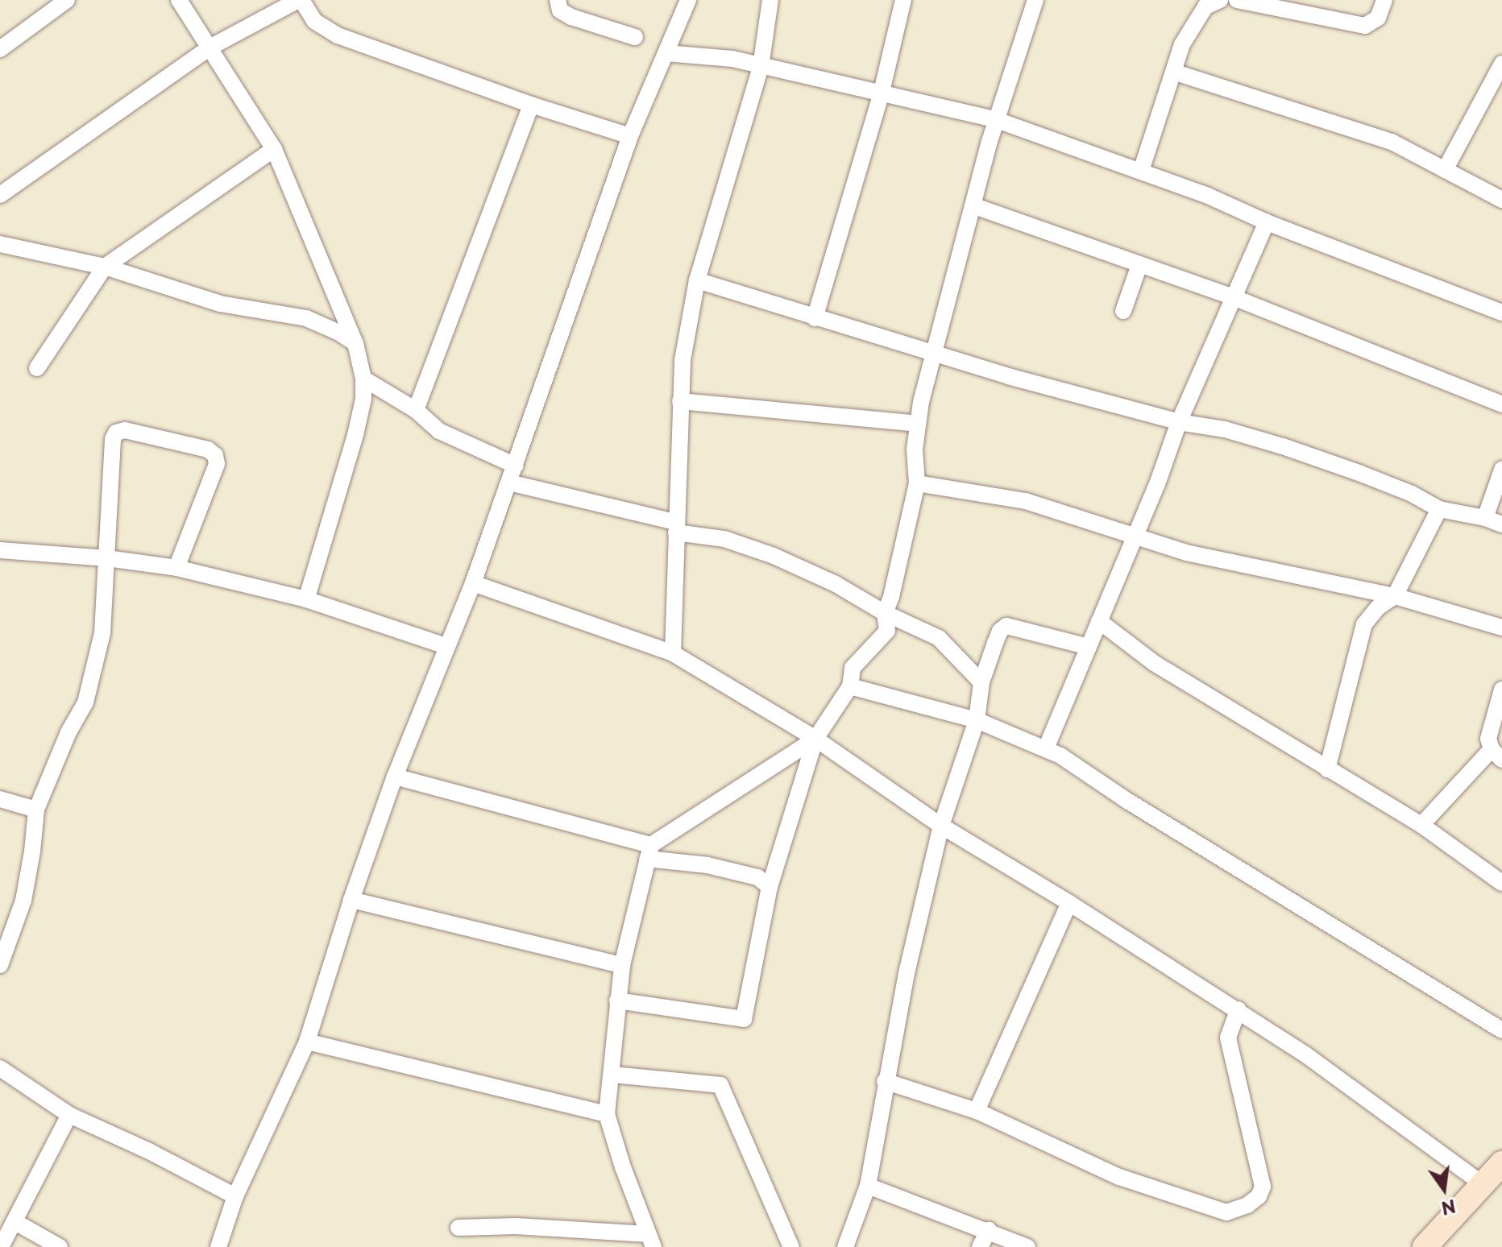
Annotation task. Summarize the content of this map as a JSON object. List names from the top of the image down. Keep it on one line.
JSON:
{"north":"bottom"}
